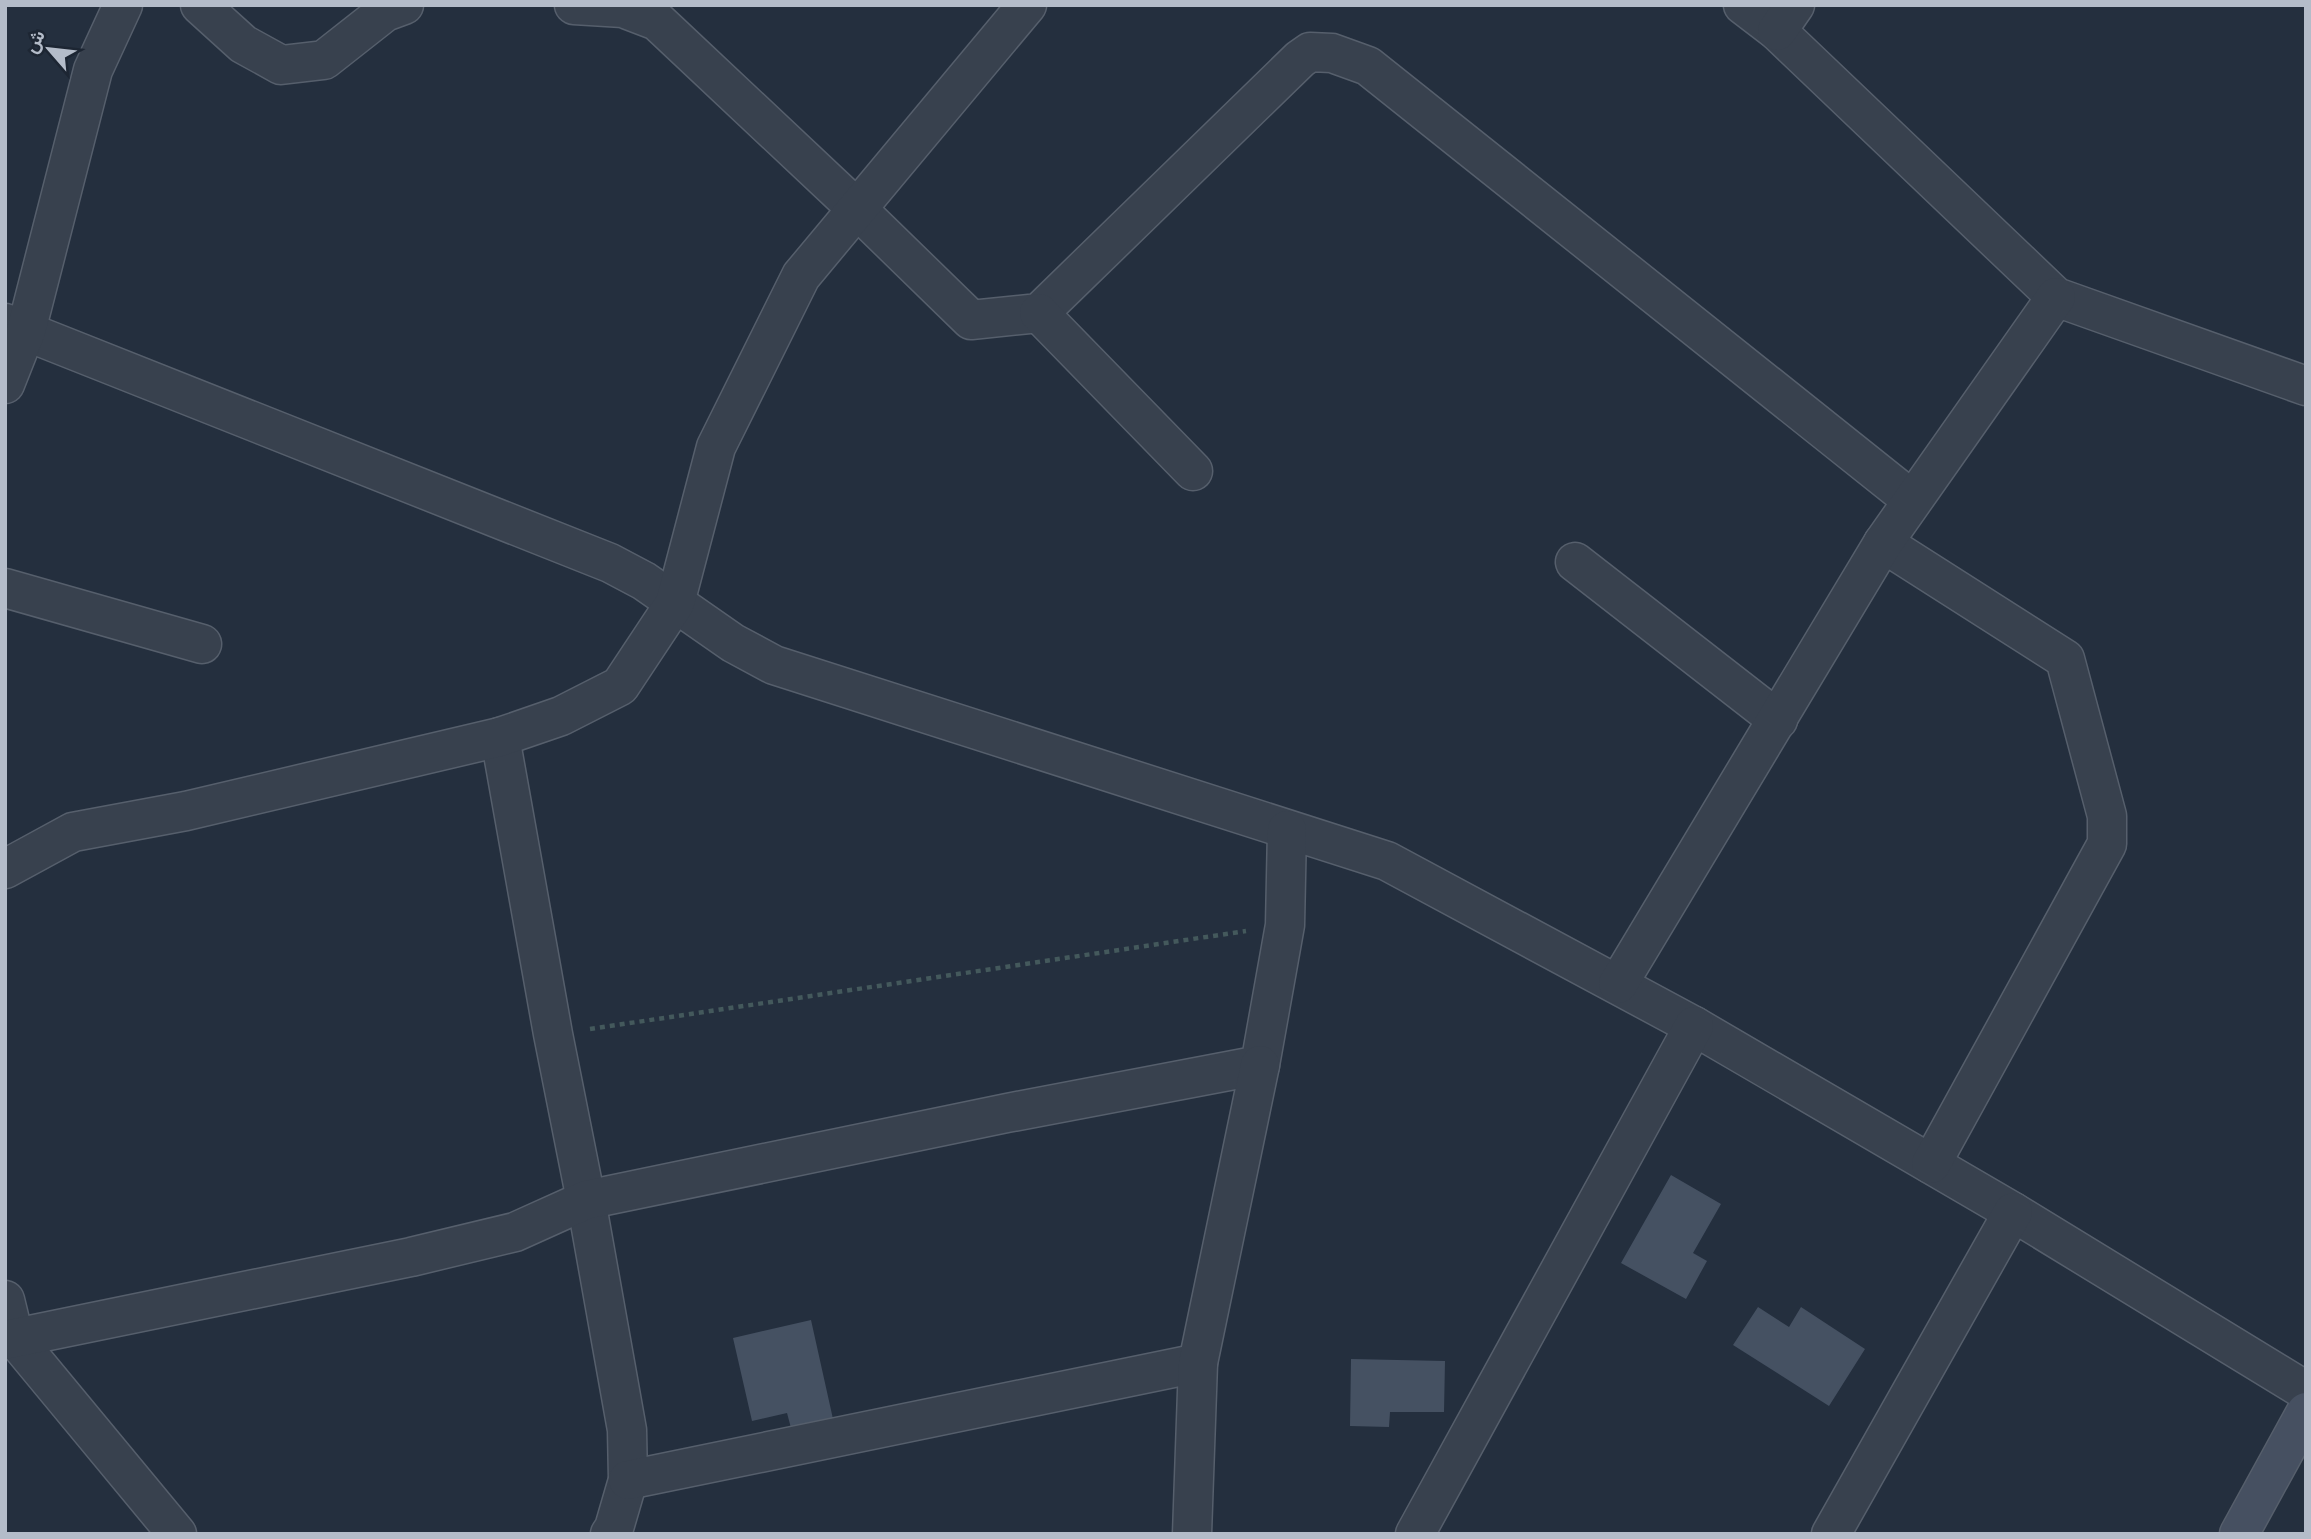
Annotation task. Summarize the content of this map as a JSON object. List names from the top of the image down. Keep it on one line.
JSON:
{"north":"top left"}
